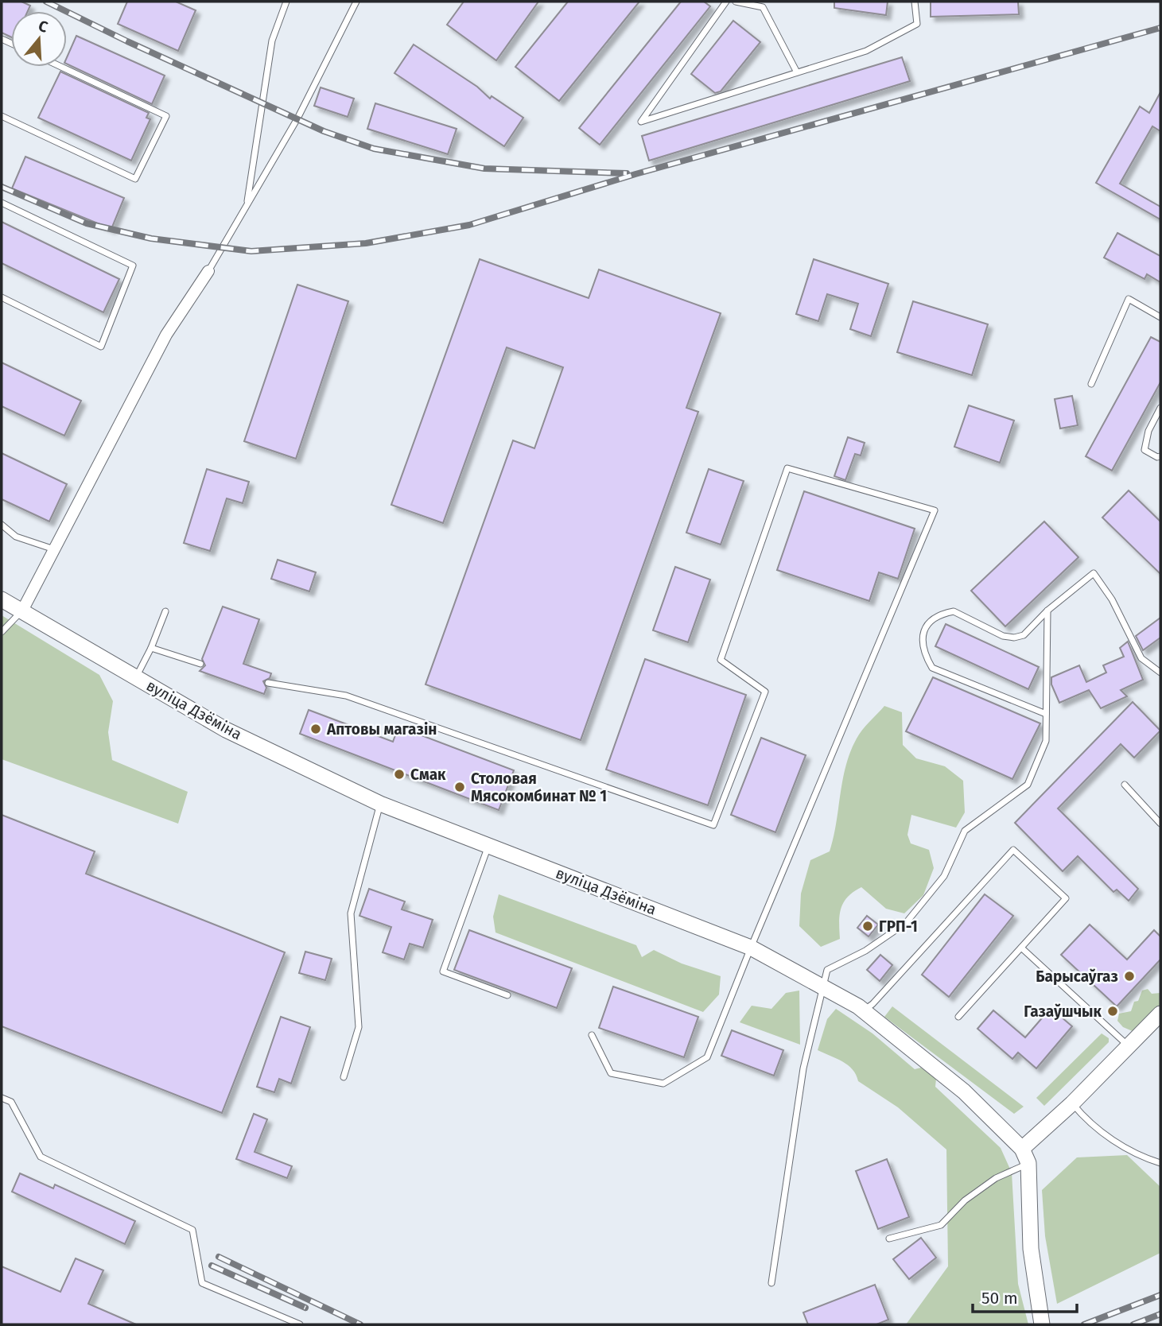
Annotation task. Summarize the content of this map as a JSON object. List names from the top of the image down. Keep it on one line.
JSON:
{"streets":{"main road":["вуліца Дзёміна"]},"places":["Аптовы магазін","Смак","Столовая Мясокомбинат № 1","ГРП-1","Барысаўгаз","Газаўшчык"],"scale_bar":"50 m","north":"top"}
